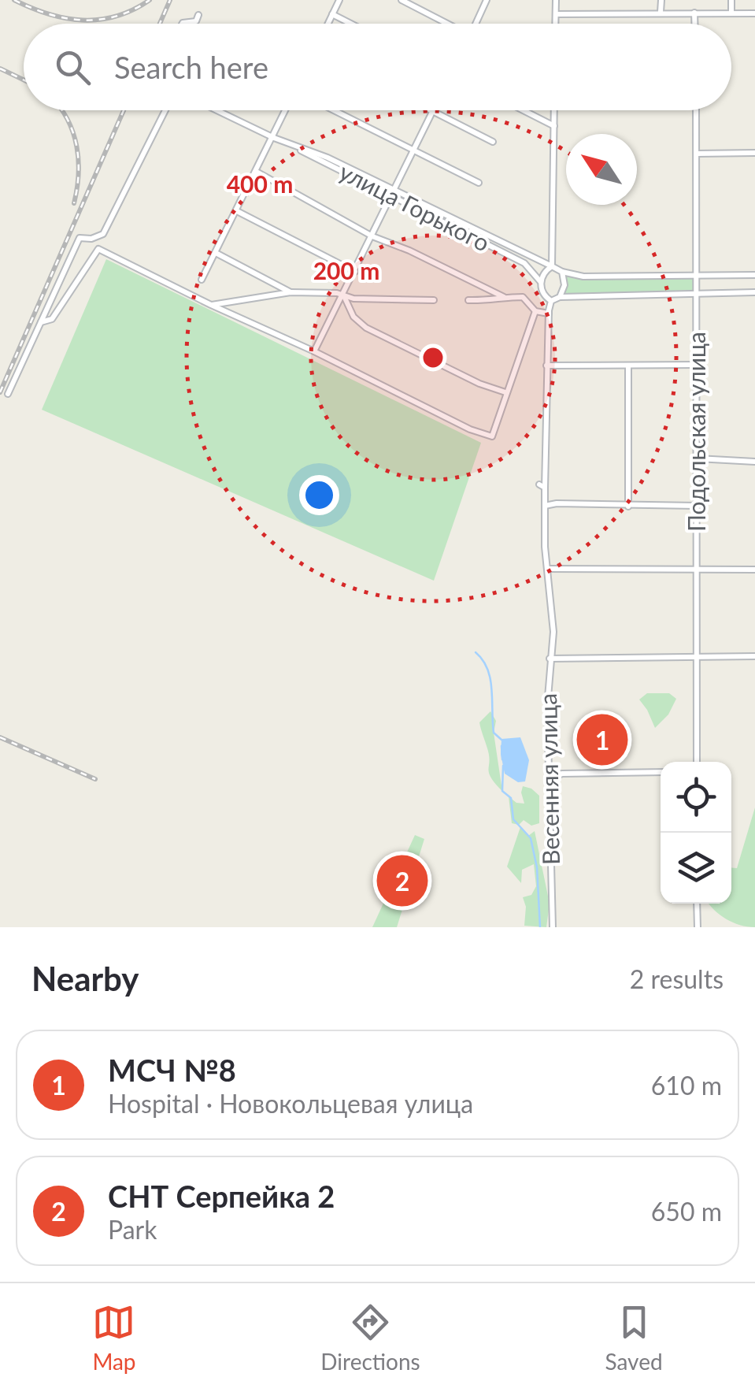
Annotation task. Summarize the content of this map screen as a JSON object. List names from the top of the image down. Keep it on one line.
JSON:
{"streets":{"street":["улица Горького","Подольская улица","Весенняя улица"]},"crossings":[["улица Горького","Весенняя улица"]],"north":"top left","page":{"search":"Search here","pins":["1","2"],"heading":["Nearby","2 results"],"list":[{"mark":"1","name":"МСЧ №8","note":"Hospital · Новокольцевая улица","value":"610 m"},{"mark":"2","name":"СНТ Серпейка 2","note":"Park","value":"650 m"}],"nav":["Map","Directions","Saved"]},"rings":["400 m","200 m"]}
